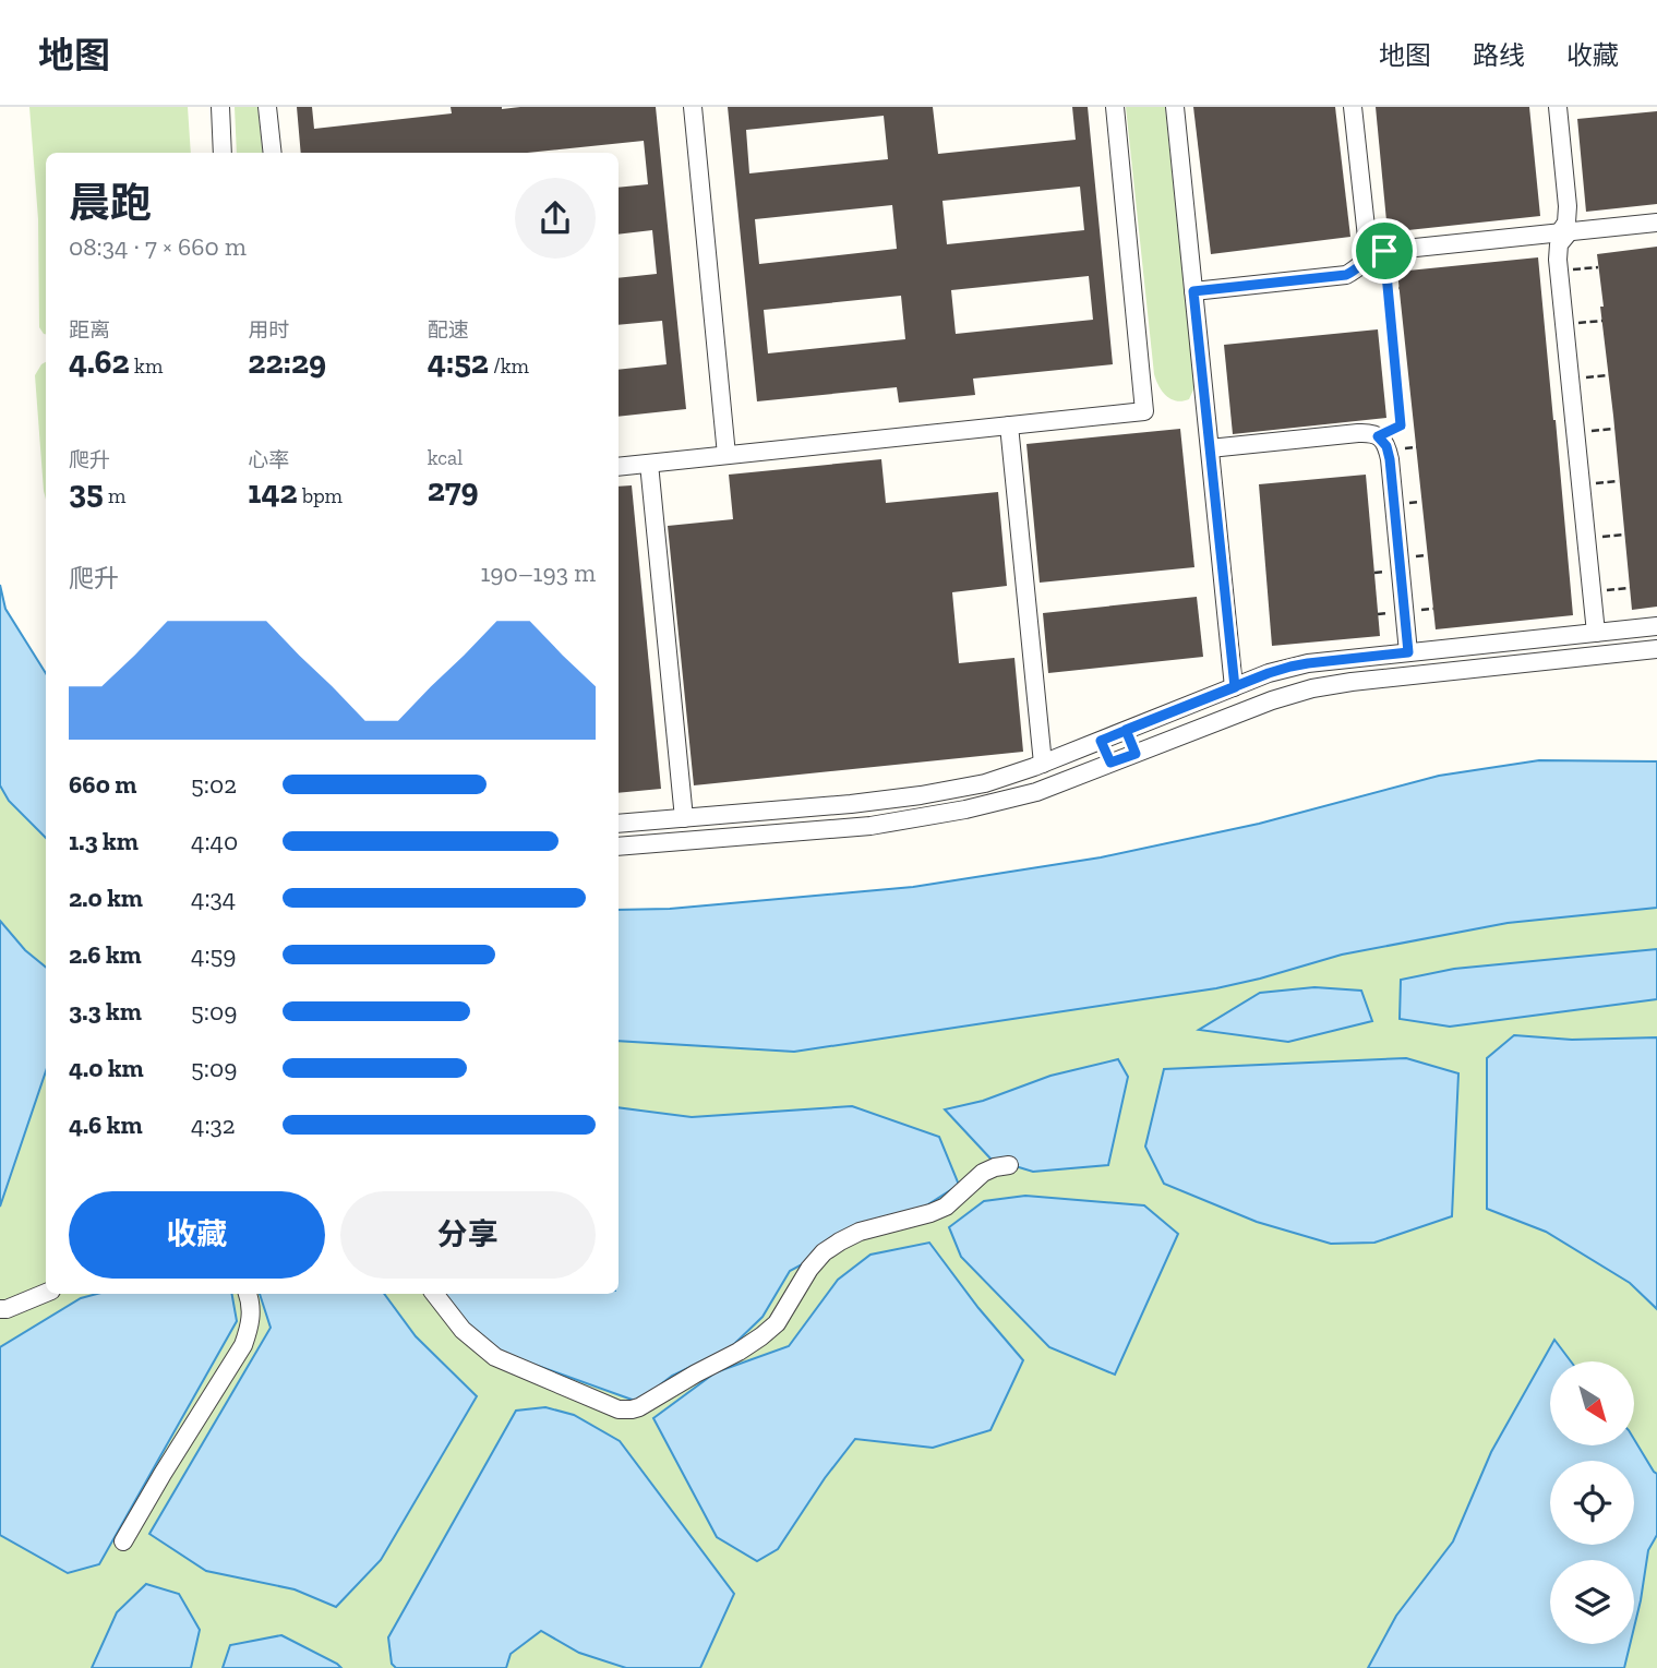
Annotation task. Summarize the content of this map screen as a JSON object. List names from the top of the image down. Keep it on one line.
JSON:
{"north":"bottom right","page":{"header":"地图","nav":["地图","路线","收藏"],"heading":["晨跑","08:34 · 7 × 660 m"],"stats":[["距离","4.62 km"],["用时","22:29"],["配速","4:52 /km"],["爬升","35 m"],["心率","142 bpm"],["kcal","279"]],"chart":["爬升","190–193 m"],"list":[{"name":"660 m","note":"5:02"},{"name":"1.3 km","note":"4:40"},{"name":"2.0 km","note":"4:34"},{"name":"2.6 km","note":"4:59"},{"name":"3.3 km","note":"5:09"},{"name":"4.0 km","note":"5:09"},{"name":"4.6 km","note":"4:32"}],"buttons":["收藏","分享"]}}
